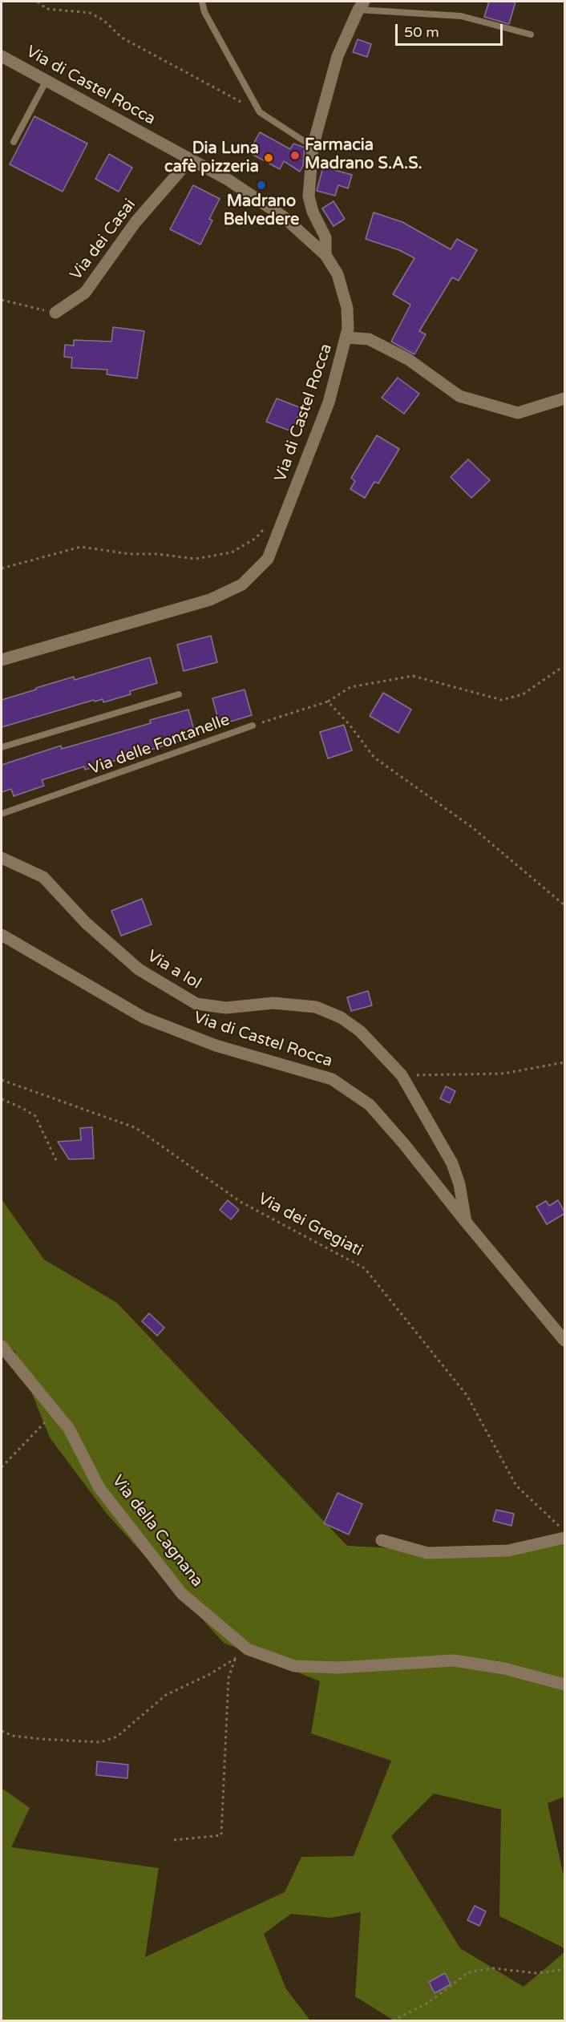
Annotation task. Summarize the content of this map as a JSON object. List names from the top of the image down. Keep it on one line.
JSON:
{"streets":{"street":["Via di Castel Rocca","Via dei Casai","Via a Iol","Via della Cagnana"],"lane":["Via delle Fontanelle"],"path":["Via dei Gregiati"]},"crossings":[["Via di Castel Rocca","Via dei Casai"],["Via di Castel Rocca","Via a Iol"]],"places":["Farmacia Madrano S.A.S.","Dia Luna cafè pizzeria","Madrano Belvedere"],"scale_bar":"50 m"}
